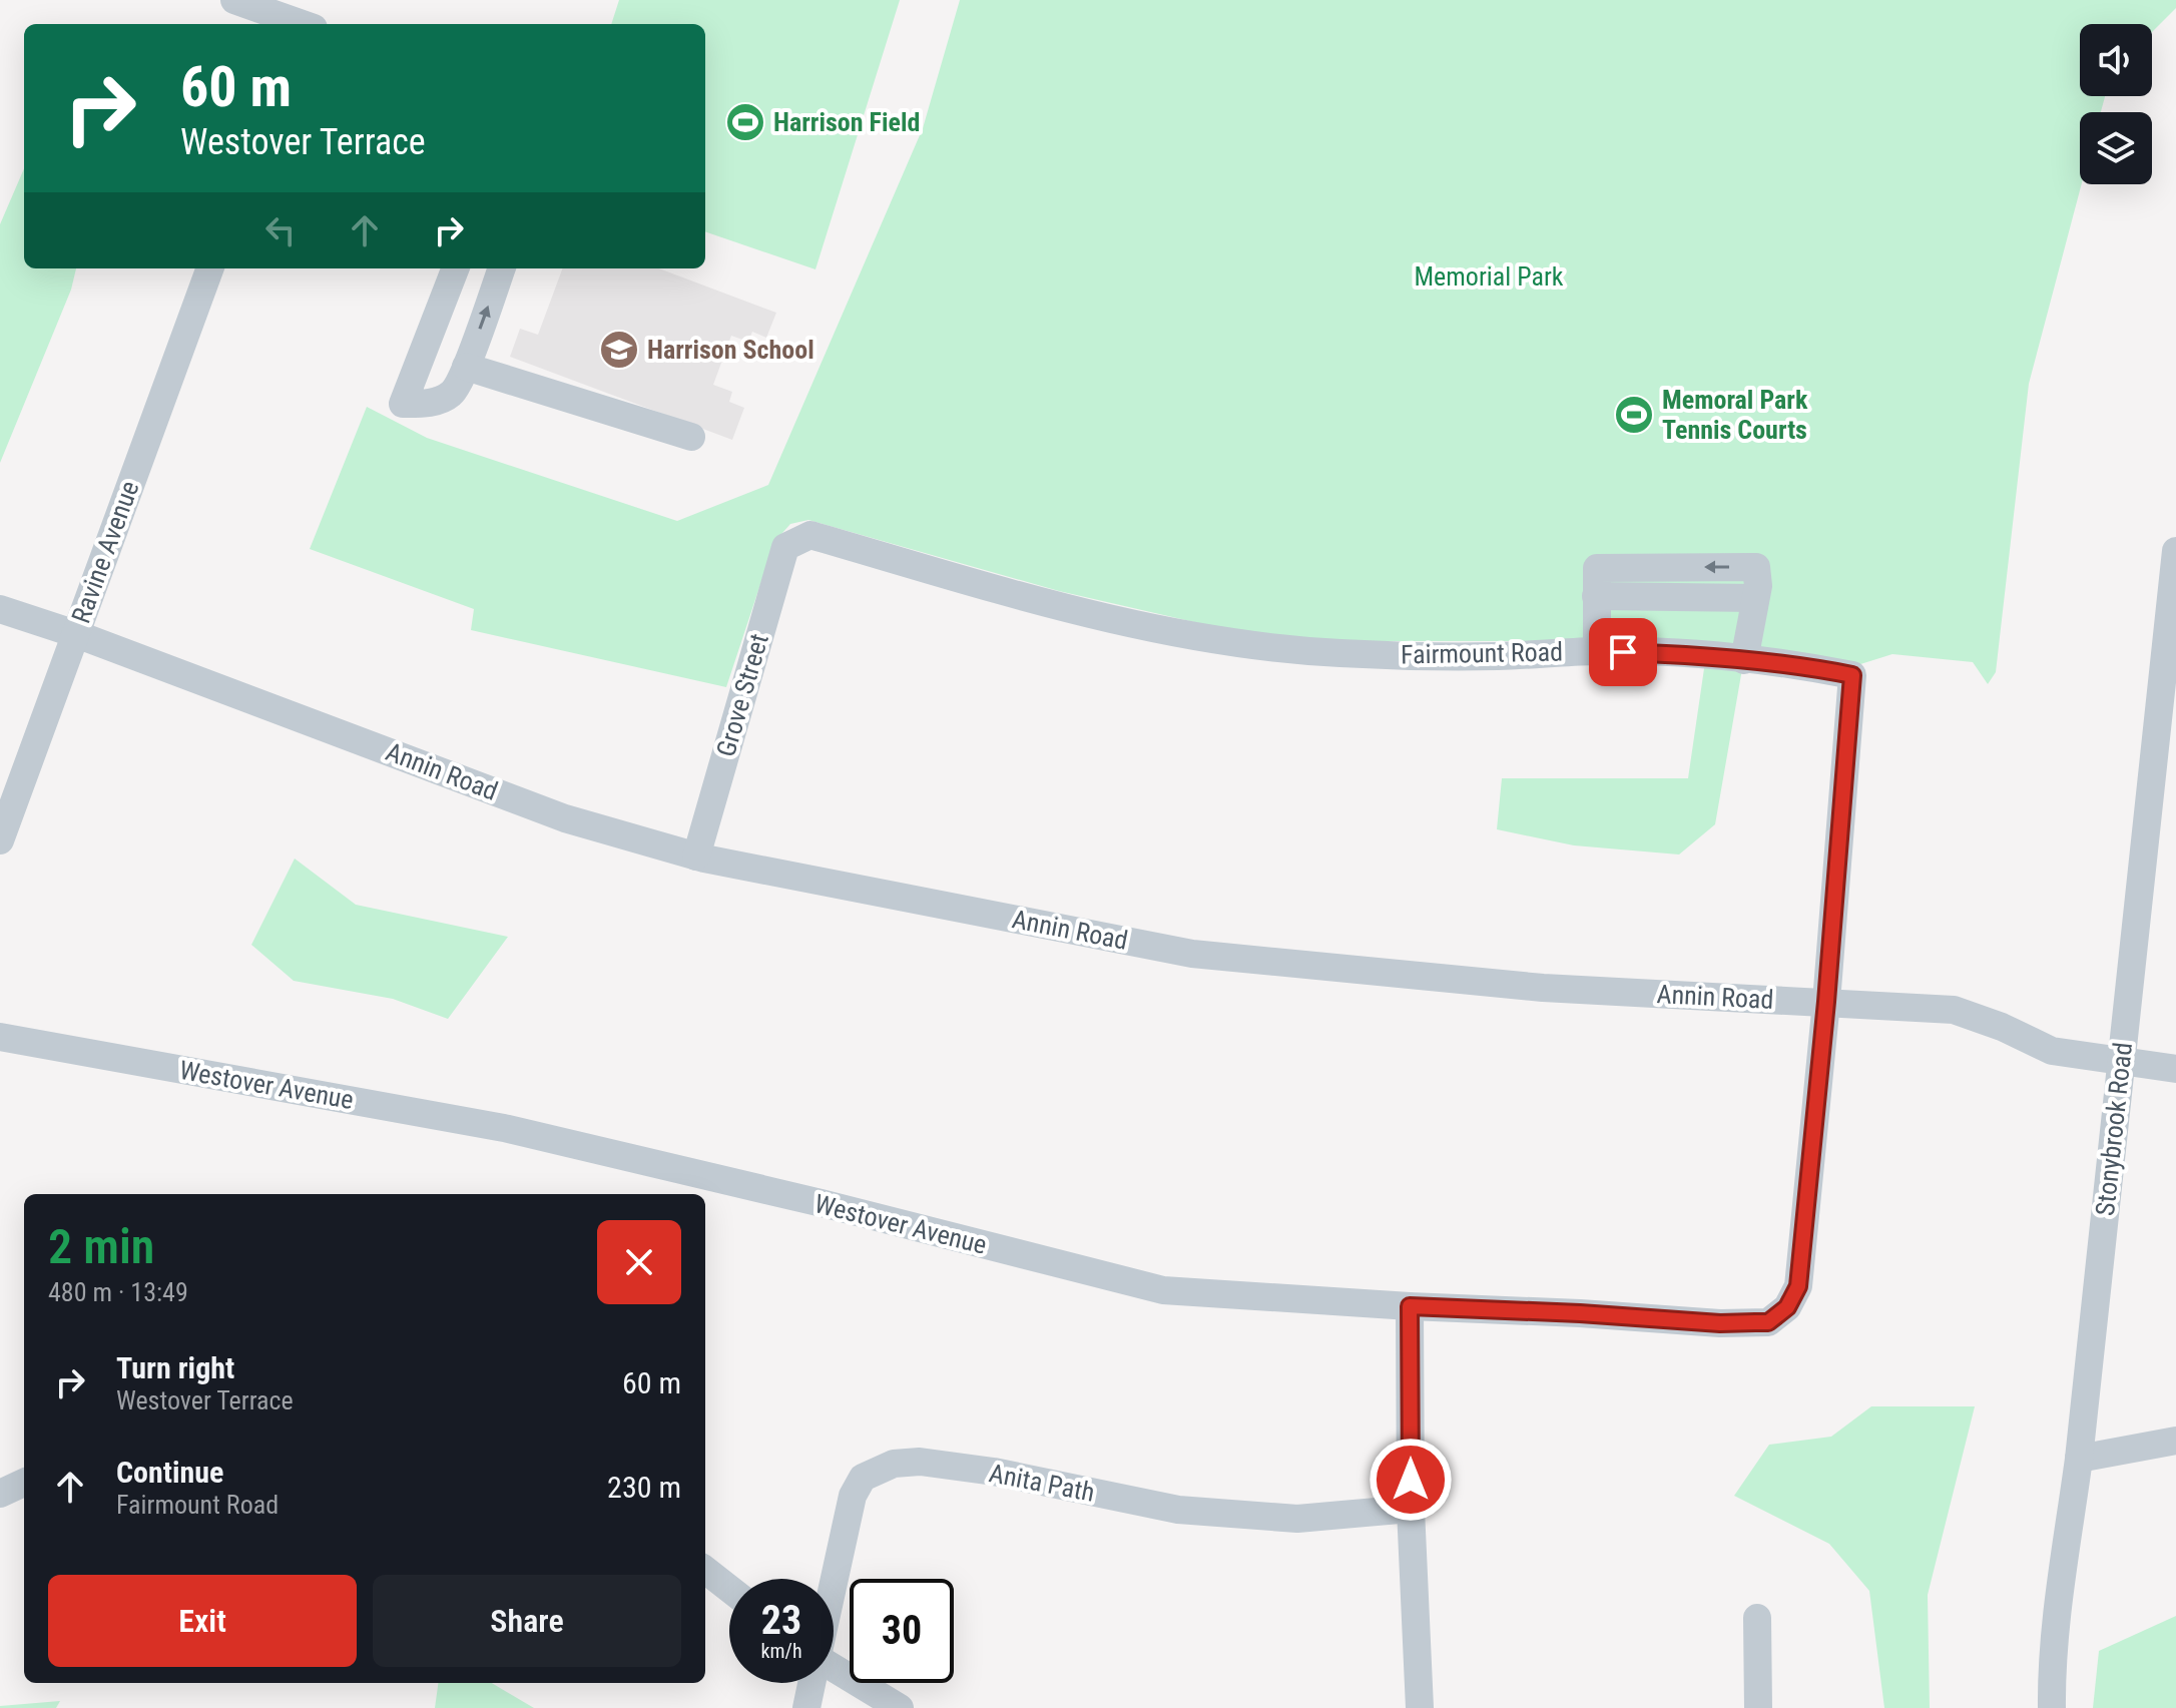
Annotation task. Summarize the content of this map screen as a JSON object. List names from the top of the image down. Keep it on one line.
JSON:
{"streets":{"street":["Ravine Avenue","Fairmount Road","Grove Street","Annin Road","Westover Avenue","Stonybrook Road","Anita Path"]},"crossings":[["Ravine Avenue","Annin Road"],["Fairmount Road","Grove Street"],["Fairmount Road","Annin Road"],["Fairmount Road","Westover Avenue"],["Grove Street","Annin Road"],["Annin Road","Westover Avenue"],["Annin Road","Stonybrook Road"]],"parks":["Memorial Park"],"places":{"sports":["Harrison Field","Memoral Park Tennis Courts"],"school or university":["Harrison School"]},"page":{"turn":["60 m","Westover Terrace"],"heading":["2 min","480 m · 13:49"],"list":[{"name":"Turn right","note":"Westover Terrace","value":"60 m"},{"name":"Continue","note":"Fairmount Road","value":"230 m"}],"buttons":["Exit","Share"],"speed":"23 km/h","limit":"30"}}
